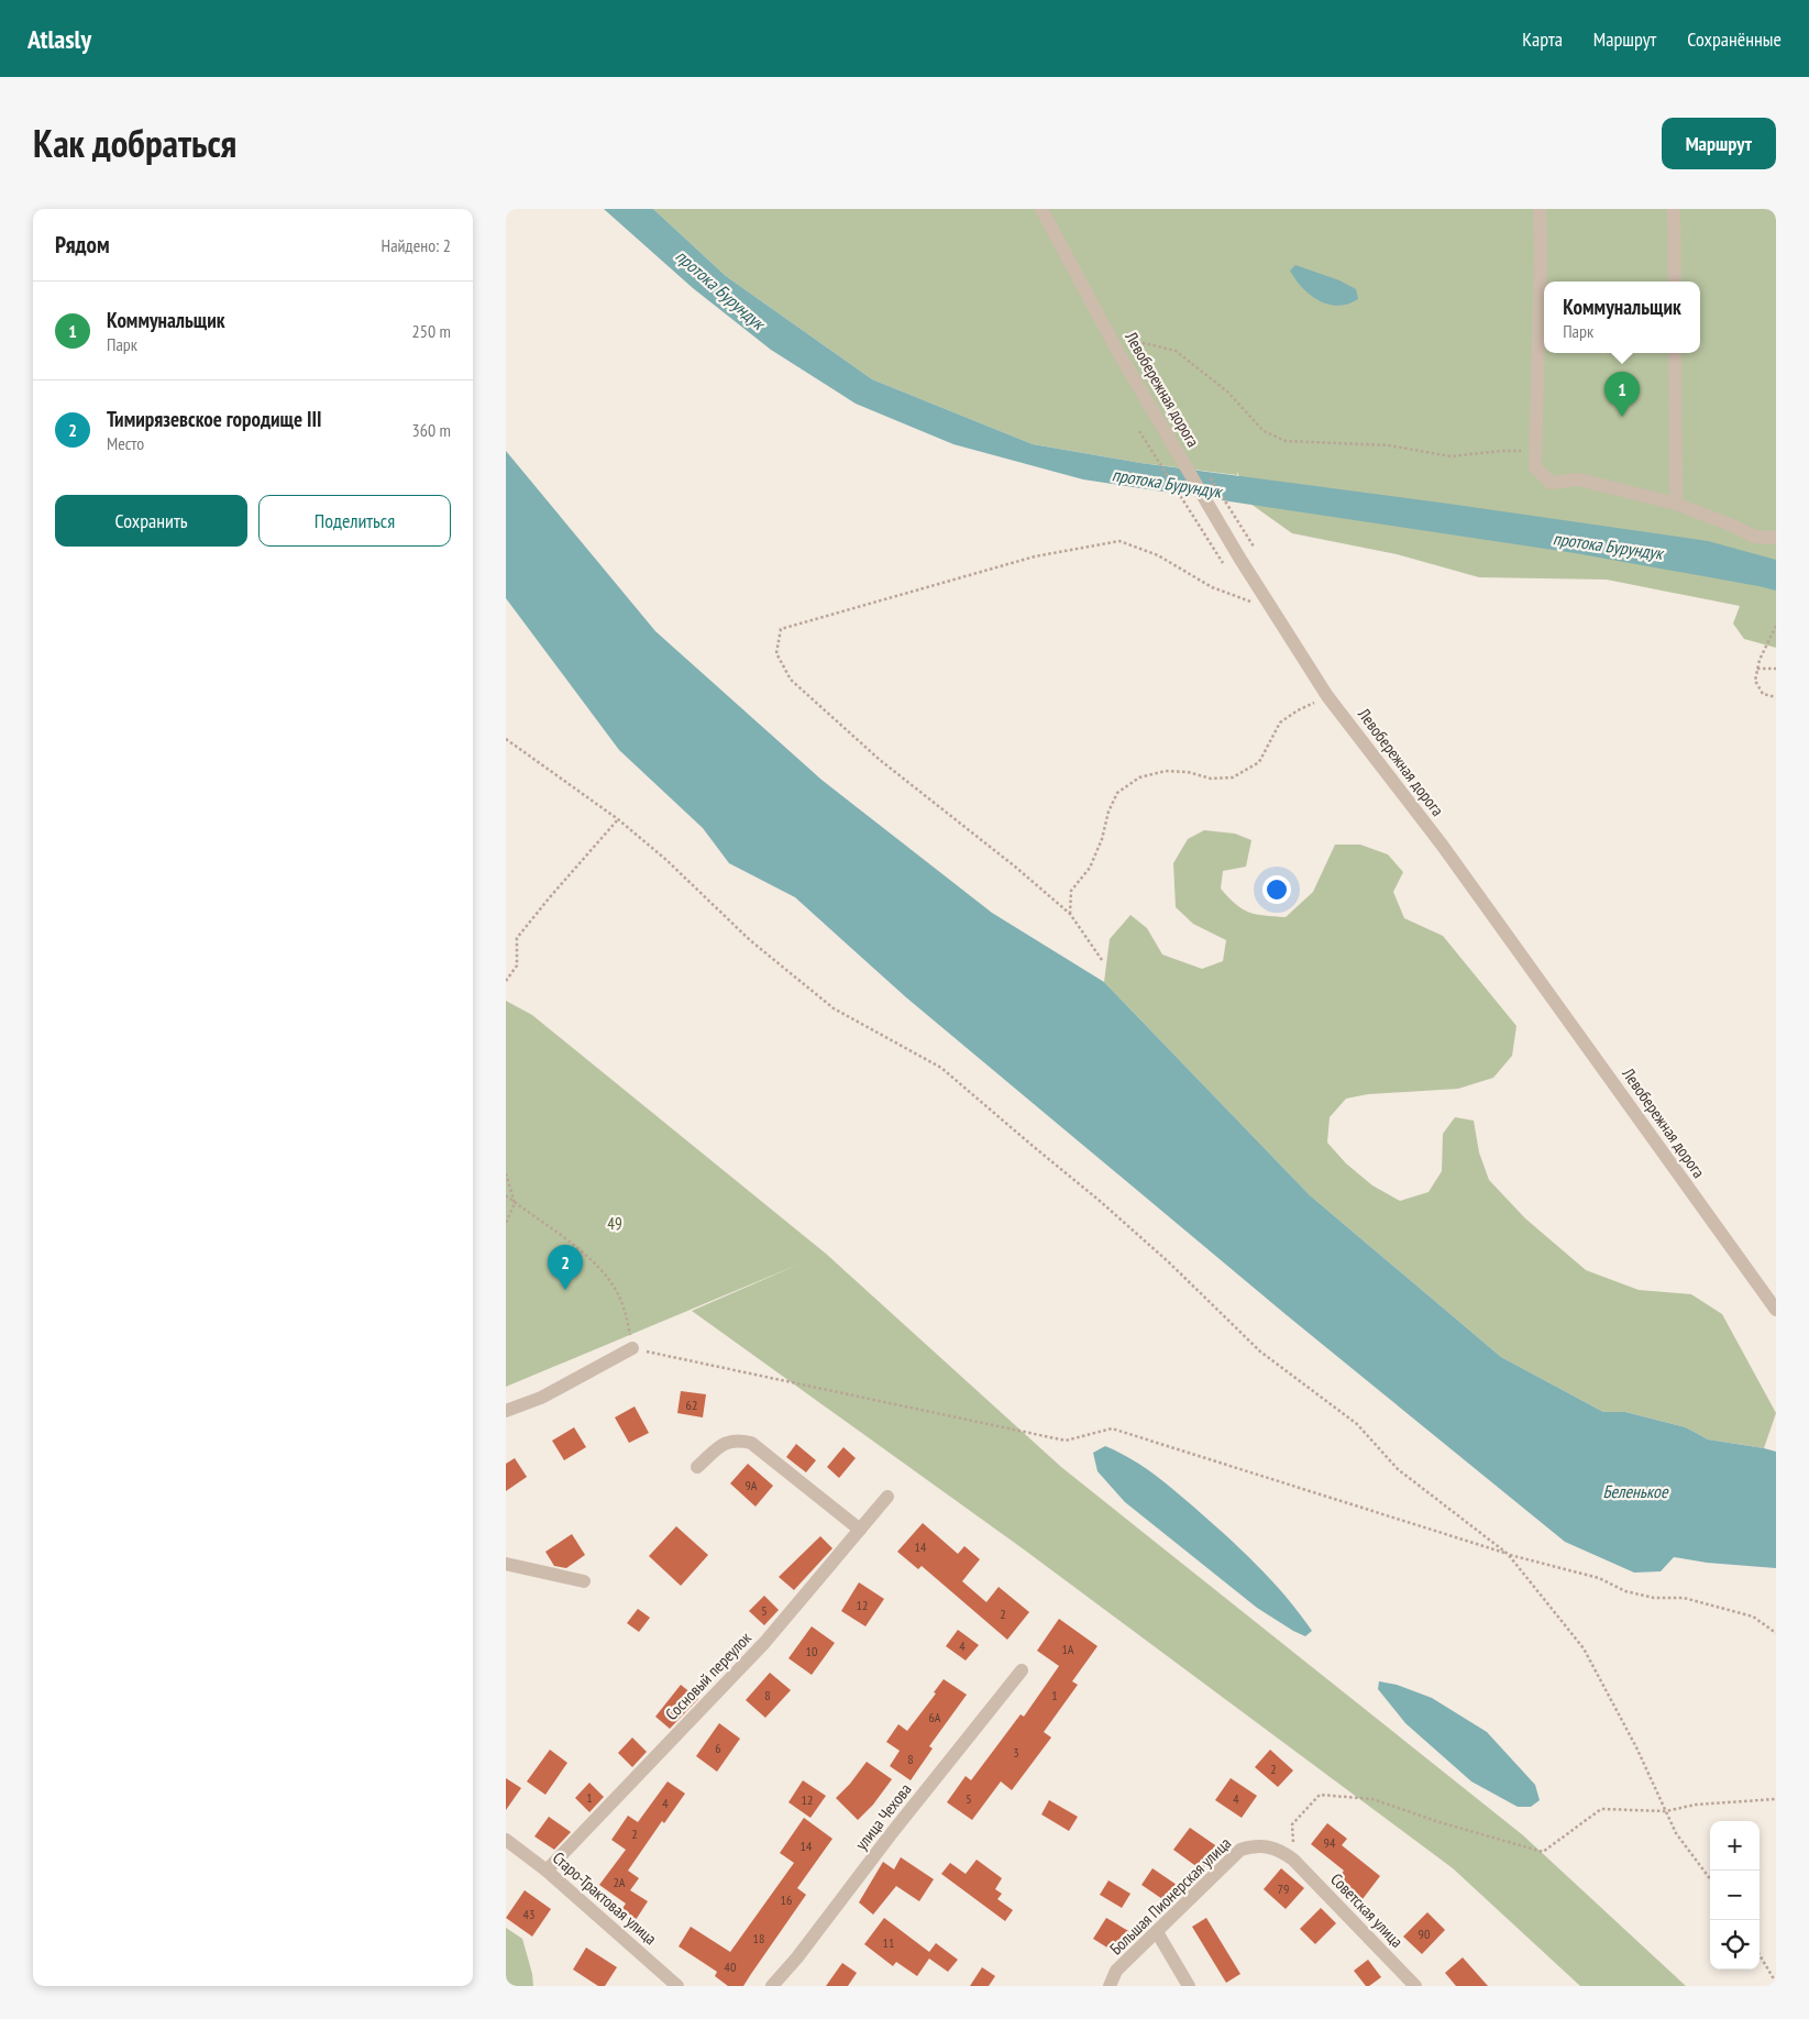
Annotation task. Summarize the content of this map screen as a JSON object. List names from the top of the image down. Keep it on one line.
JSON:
{"streets":{"street":["Левобережная дорога","Сосновый переулок","улица Чехова","Большая Пионерская улица","Старо-Трактовая улица","Советская улица"]},"crossings":[["Сосновый переулок","Старо-Трактовая улица"],["Большая Пионерская улица","Советская улица"]],"water":["протока Бурундук","Беленькое"],"parks":["49"],"house_numbers":["62","9А","14","12","5","2","4","1А","10","8","1","6А","6","3","8","2","1","5","4","12","4","2","94","14","2А","79","16","43","90","18","11","40"],"page":{"header":"Atlasly","nav":["Карта","Маршрут","Сохранённые"],"title":"Как добраться","buttons":["Маршрут",["Сохранить","Поделиться"]],"heading":["Рядом","Найдено: 2"],"list":[{"mark":"1","name":"Коммунальщик","note":"Парк","value":"250 m"},{"mark":"2","name":"Тимирязевское городище III","note":"Место","value":"360 m"}],"popup":["Коммунальщик","Парк"],"pins":["1","2"],"map_buttons":["+","−"]}}
